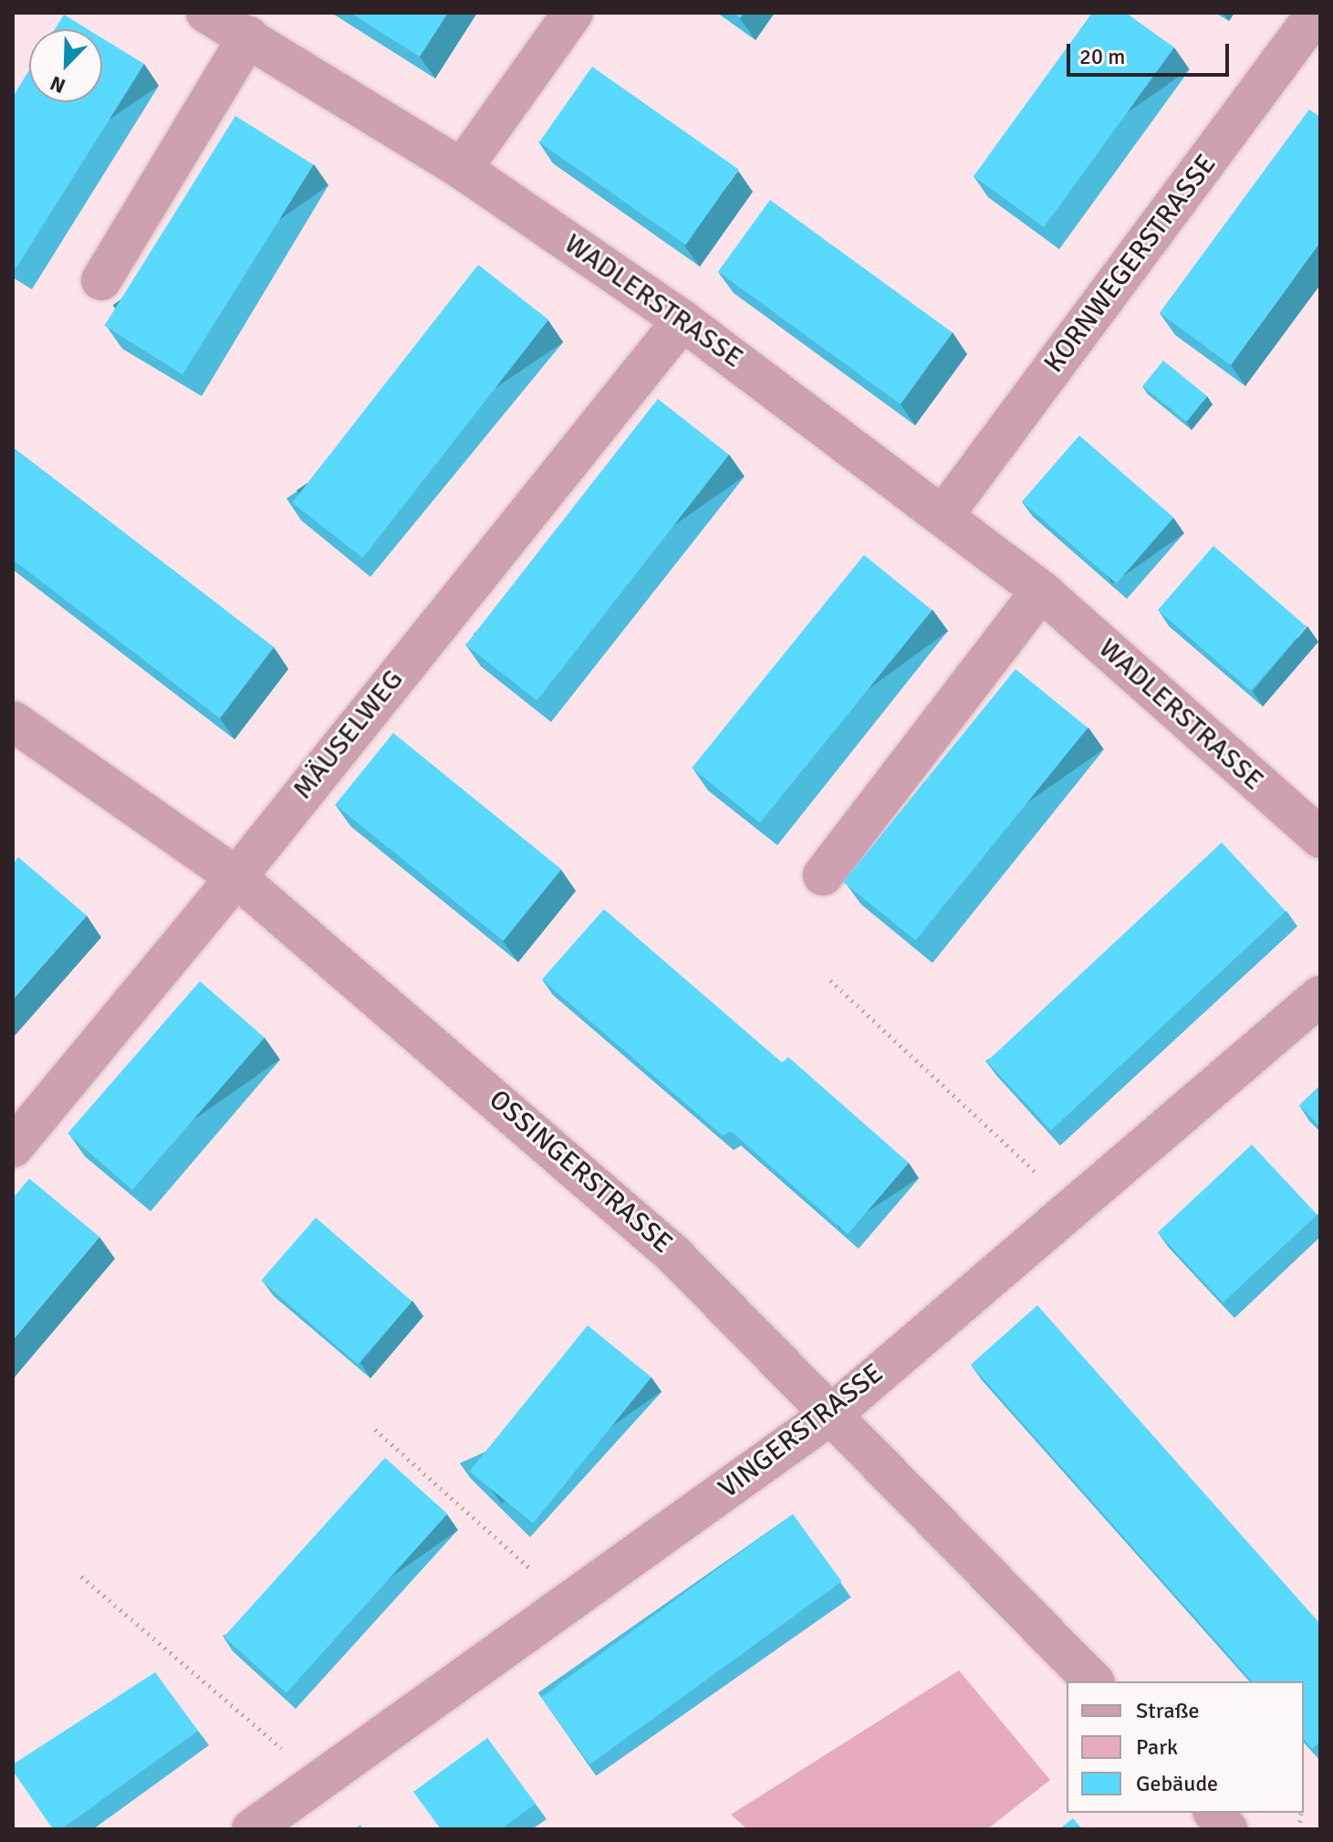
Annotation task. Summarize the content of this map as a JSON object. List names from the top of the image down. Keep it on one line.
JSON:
{"streets":{"street":["KORNWEGERSTRASSE","WADLERSTRASSE","MÄUSELWEG","OSSINGERSTRASSE","VINGERSTRASSE"]},"crossings":[["KORNWEGERSTRASSE","WADLERSTRASSE"],["WADLERSTRASSE","MÄUSELWEG"],["MÄUSELWEG","OSSINGERSTRASSE"],["OSSINGERSTRASSE","VINGERSTRASSE"]],"legend":["Straße","Park","Gebäude"],"scale_bar":"20 m","north":"bottom left"}
